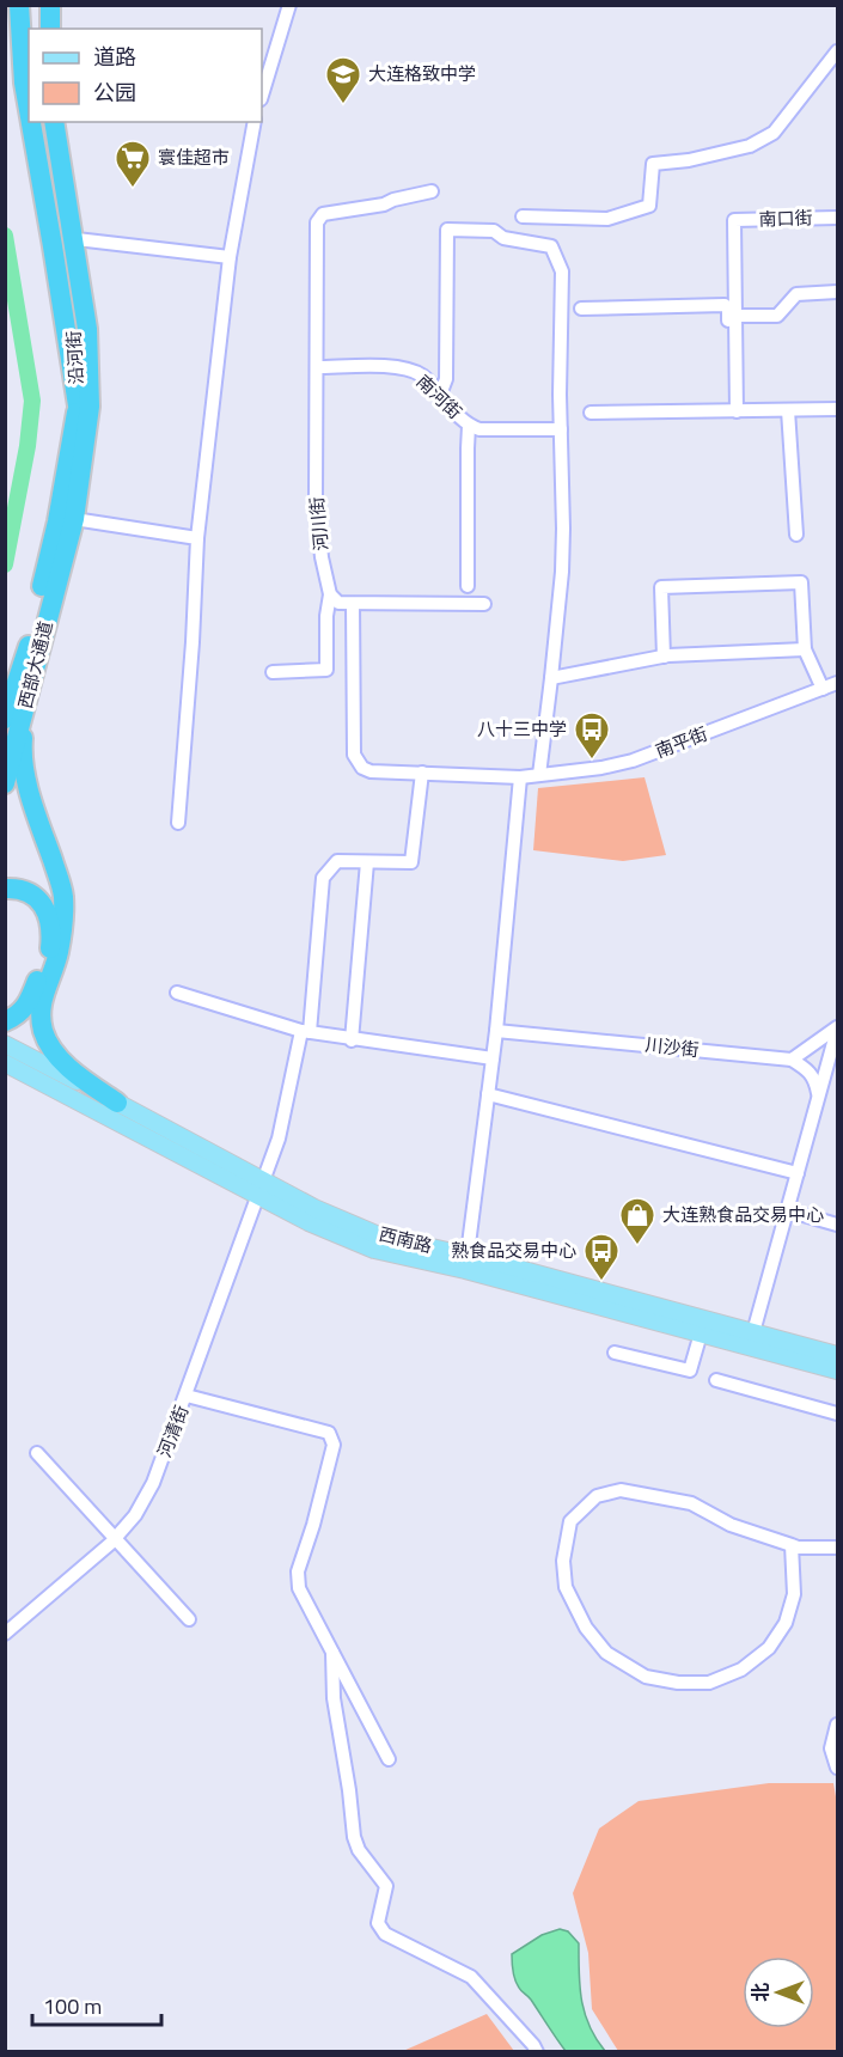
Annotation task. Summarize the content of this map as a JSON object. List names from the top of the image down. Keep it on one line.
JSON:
{"streets":{"highway":["沿河街","西部大通道"],"main road":["西南路"],"street":["南口街","南河街","河川街","南平街","川沙街","河清街"]},"crossings":[["沿河街","西部大通道"],["南河街","河川街"],["西南路","河清街"]],"places":{"school or university":["大连格致中学"],"supermarket":["寰佳超市"],"bus stop":["八十三中学","熟食品交易中心"],"shop":["大连熟食品交易中心"]},"legend":["道路","公园"],"scale_bar":"100 m","north":"left"}
